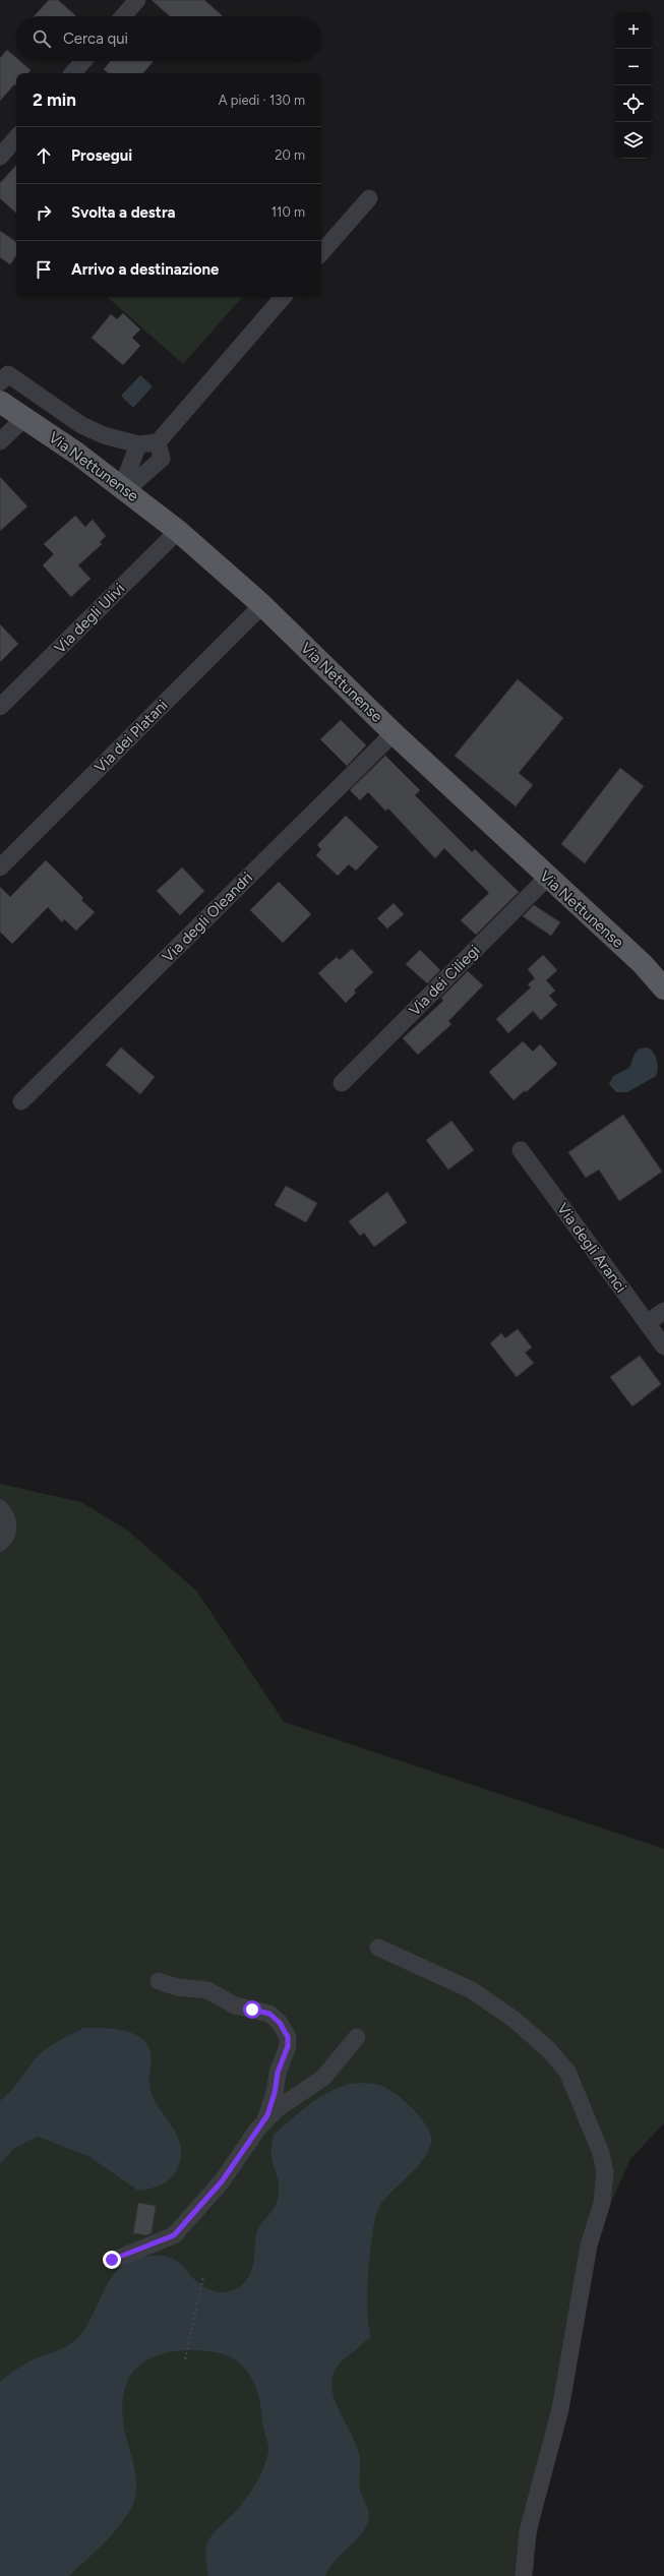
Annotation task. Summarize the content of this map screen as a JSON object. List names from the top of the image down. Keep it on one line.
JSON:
{"streets":{"main road":["Via Nettunense"],"street":["Via degli Ulivi","Via dei Platani","Via degli Oleandri","Via dei Ciliegi","Via degli Aranci"]},"crossings":[["Via Nettunense","Via degli Ulivi"],["Via Nettunense","Via dei Platani"],["Via Nettunense","Via degli Oleandri"],["Via Nettunense","Via dei Ciliegi"]],"page":{"map_buttons":["+","−"],"search":"Cerca qui","heading":["2 min","A piedi · 130 m"],"list":[["Prosegui","20 m"],["Svolta a destra","110 m"],"Arrivo a destinazione"]}}
